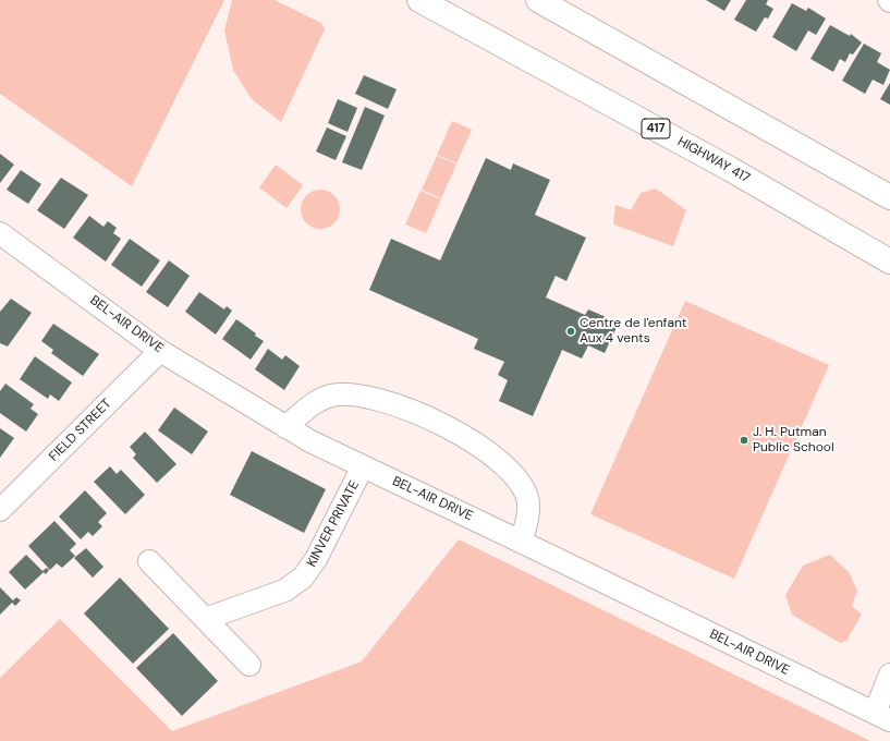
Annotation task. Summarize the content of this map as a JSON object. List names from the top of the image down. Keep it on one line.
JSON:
{"streets":{"highway":["417","HIGHWAY 417"],"street":["BEL-AIR DRIVE","FIELD STREET","KINVER PRIVATE"]},"crossings":[["BEL-AIR DRIVE","FIELD STREET"],["BEL-AIR DRIVE","KINVER PRIVATE"]],"places":["Centre de l'enfant Aux 4 vents","J. H. Putman Public School"]}
